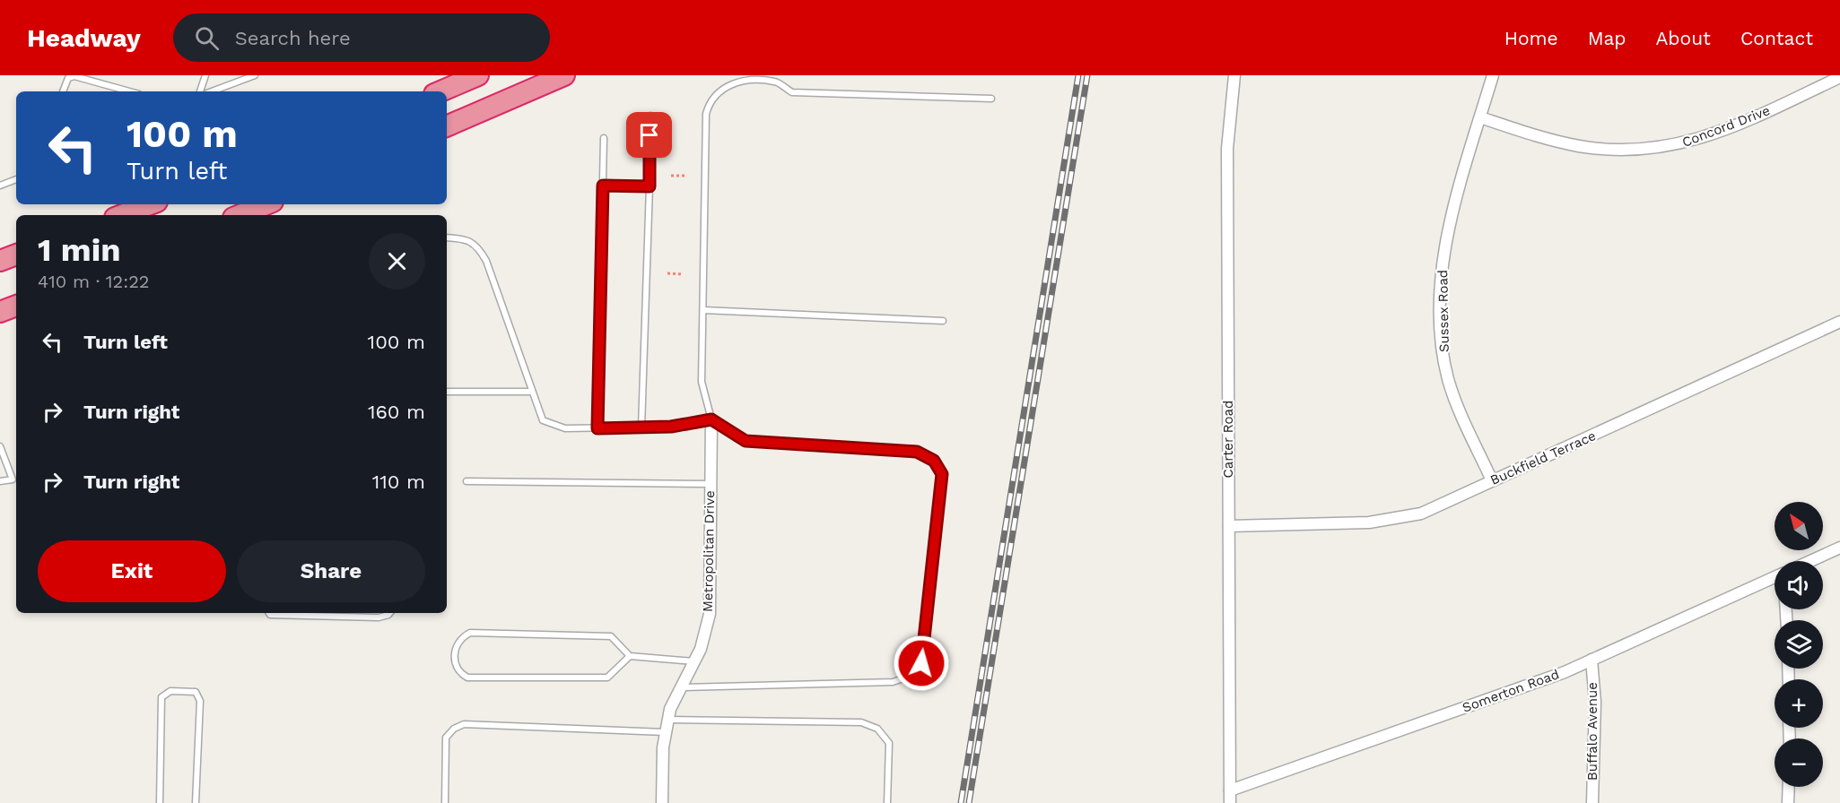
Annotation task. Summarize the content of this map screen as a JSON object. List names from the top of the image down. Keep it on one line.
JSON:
{"streets":{"street":["Concord Drive","Sussex Road","Carter Road","Buckfield Terrace","Metropolitan Drive","Somerton Road","Buffalo Avenue"]},"crossings":[["Concord Drive","Sussex Road"],["Sussex Road","Buckfield Terrace"],["Carter Road","Buckfield Terrace"],["Carter Road","Somerton Road"],["Somerton Road","Buffalo Avenue"]],"north":"top left","page":{"header":"Headway","search":"Search here","nav":["Home","Map","About","Contact"],"turn":["100 m","Turn left"],"heading":["1 min","410 m · 12:22"],"list":[{"name":"Turn left","value":"100 m"},{"name":"Turn right","value":"160 m"},{"name":"Turn right","value":"110 m"}],"map_buttons":["+","−"],"buttons":["Exit","Share"]}}
